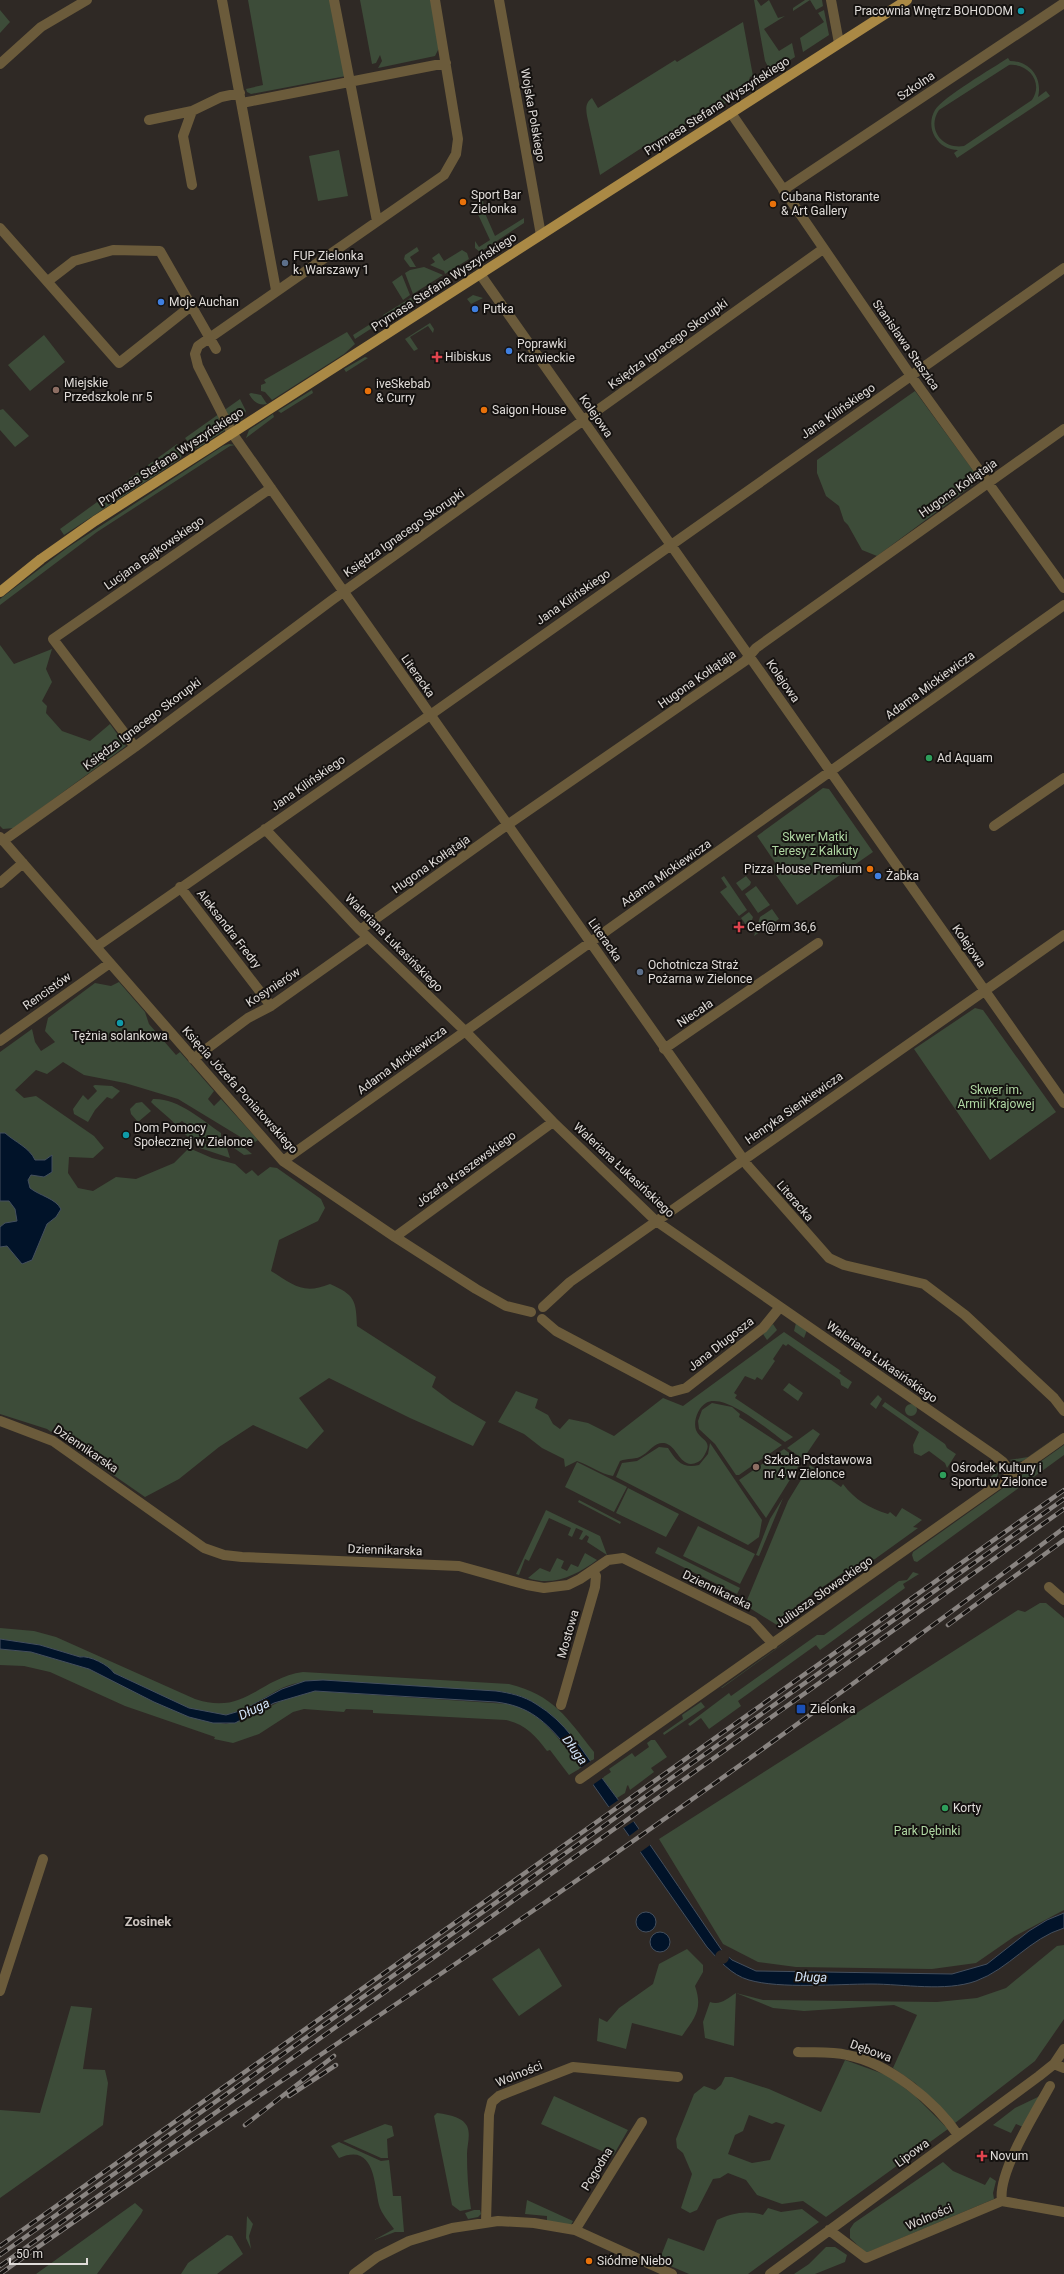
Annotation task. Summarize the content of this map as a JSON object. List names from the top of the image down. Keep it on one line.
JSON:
{"streets":{"main road":["Prymasa Stefana Wyszyńskiego"],"street":["Szkolna","Wojska Polskiego","Księdza Ignacego Skorupki","Stanisława Staszica","Jana Kilińskiego","Kolejowa","Hugona Kołłątaja","Lucjana Bajkowskiego","Literacka","Adama Mickiewicza","Aleksandra Fredry","Waleriana Łukasińskiego","Kosynierów","Rencistów","Niecała","Księcia Józefa Poniatowskiego","Henryka Sienkiewicza","Józefa Kraszewskiego","Jana Długosza","Dziennikarska","Juliusza Słowackiego","Mostowa","Dębowa","Wolności","Lipowa","Pogodna"]},"crossings":[["Szkolna","Stanisława Staszica"],["Prymasa Stefana Wyszyńskiego","Wojska Polskiego"],["Prymasa Stefana Wyszyńskiego","Stanisława Staszica"],["Prymasa Stefana Wyszyńskiego","Kolejowa"],["Prymasa Stefana Wyszyńskiego","Literacka"],["Księdza Ignacego Skorupki","Stanisława Staszica"],["Księdza Ignacego Skorupki","Kolejowa"],["Księdza Ignacego Skorupki","Lucjana Bajkowskiego"],["Księdza Ignacego Skorupki","Literacka"],["Księdza Ignacego Skorupki","Księcia Józefa Poniatowskiego"],["Stanisława Staszica","Jana Kilińskiego"],["Stanisława Staszica","Hugona Kołłątaja"],["Jana Kilińskiego","Kolejowa"],["Jana Kilińskiego","Literacka"],["Jana Kilińskiego","Aleksandra Fredry"],["Jana Kilińskiego","Waleriana Łukasińskiego"],["Jana Kilińskiego","Księcia Józefa Poniatowskiego"],["Kolejowa","Hugona Kołłątaja"],["Kolejowa","Adama Mickiewicza"],["Kolejowa","Henryka Sienkiewicza"],["Hugona Kołłątaja","Literacka"],["Hugona Kołłątaja","Waleriana Łukasińskiego"],["Lucjana Bajkowskiego","Literacka"],["Literacka","Adama Mickiewicza"],["Literacka","Niecała"],["Literacka","Henryka Sienkiewicza"],["Adama Mickiewicza","Waleriana Łukasińskiego"],["Adama Mickiewicza","Księcia Józefa Poniatowskiego"],["Aleksandra Fredry","Kosynierów"],["Waleriana Łukasińskiego","Kosynierów"],["Waleriana Łukasińskiego","Henryka Sienkiewicza"],["Waleriana Łukasińskiego","Józefa Kraszewskiego"],["Waleriana Łukasińskiego","Jana Długosza"],["Waleriana Łukasińskiego","Juliusza Słowackiego"],["Kosynierów","Księcia Józefa Poniatowskiego"],["Rencistów","Księcia Józefa Poniatowskiego"],["Księcia Józefa Poniatowskiego","Henryka Sienkiewicza"],["Księcia Józefa Poniatowskiego","Józefa Kraszewskiego"],["Księcia Józefa Poniatowskiego","Jana Długosza"],["Henryka Sienkiewicza","Jana Długosza"],["Dziennikarska","Juliusza Słowackiego"],["Dziennikarska","Mostowa"],["Dębowa","Lipowa"],["Wolności","Lipowa"]],"districts":["Zosinek"],"water":["Długa"],"parks":["Skwer Matki Teresy z Kalkuty","Skwer im. Armii Krajowej","Park Dębinki"],"places":{"other":["Pracownia Wnętrz BOHODOM","Sport Bar Zielonka","Cubana Ristorante & Art Gallery","FUP Zielonka k. Warszawy 1","Moje Auchan","Putka","Poprawki Krawieckie","Miejskie Przedszkole nr 5","iveSkebab & Curry","Saigon House","Ad Aquam","Pizza House Premium","Żabka","Ochotnicza Straż Pożarna w Zielonce","Tężnia solankowa","Dom Pomocy Społecznej w Zielonce","Szkoła Podstawowa nr 4 w Zielonce","Ośrodek Kultury i Sportu w Zielonce","Korty","Siódme Niebo"],"health":["Hibiskus","Cef@rm 36,6","Novum"],"transit":["Zielonka"]},"scale_bar":"50 m"}
